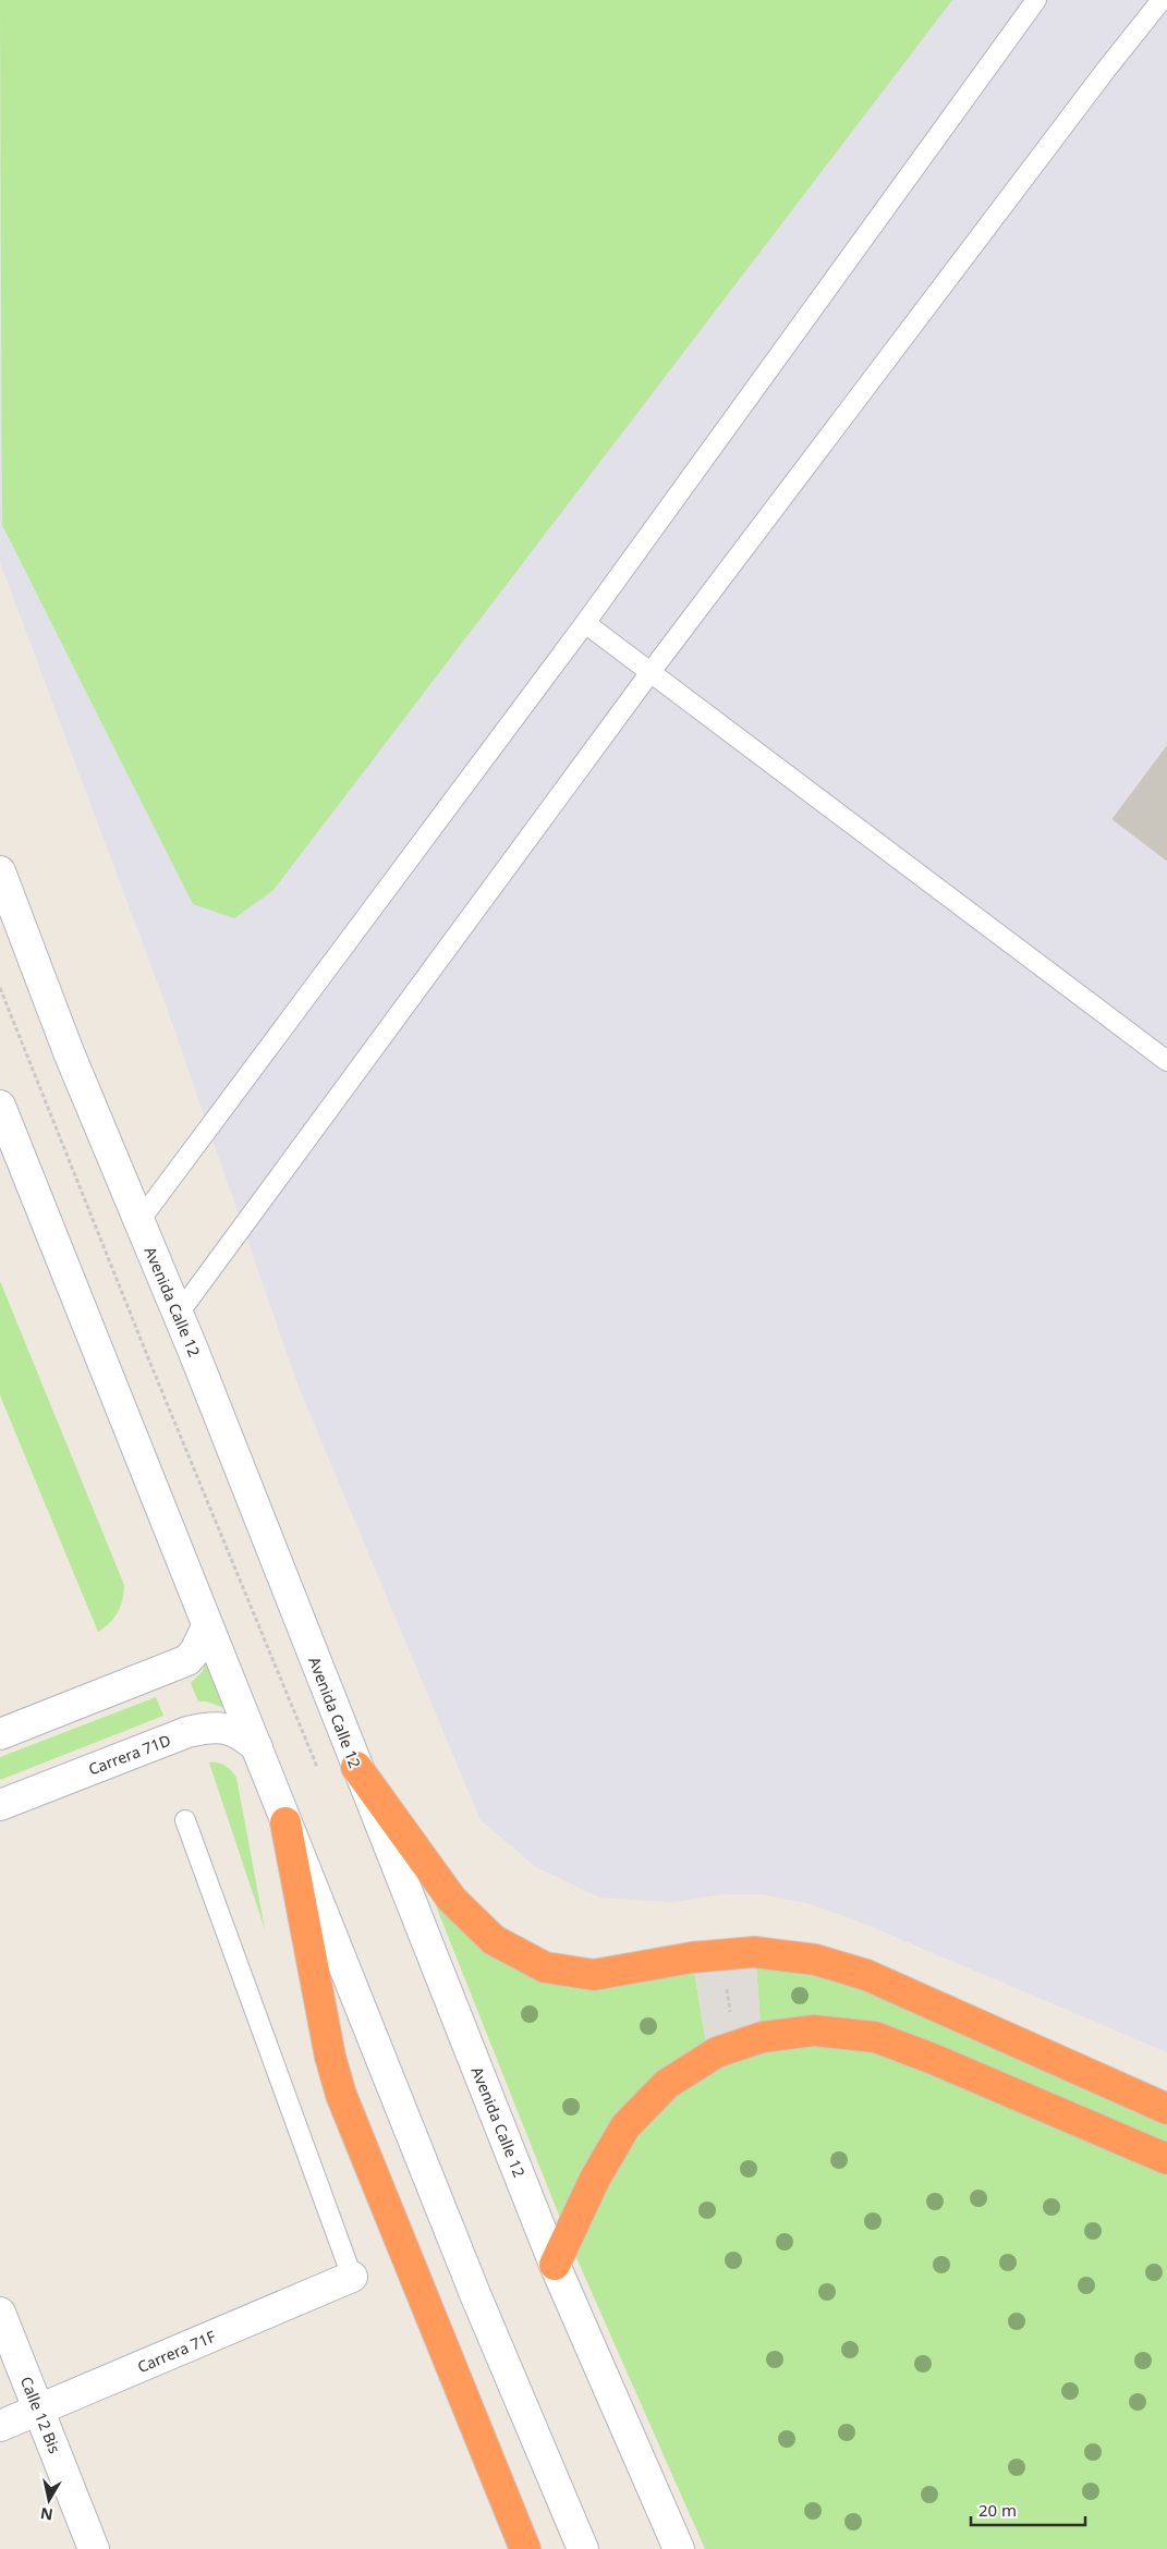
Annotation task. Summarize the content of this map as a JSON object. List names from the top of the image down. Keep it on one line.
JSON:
{"streets":{"main road":["Avenida Calle 12","Carrera 71D","Carrera 71F","Calle 12 Bis"]},"crossings":[["Carrera 71F","Calle 12 Bis"]],"scale_bar":"20 m","north":"bottom"}
